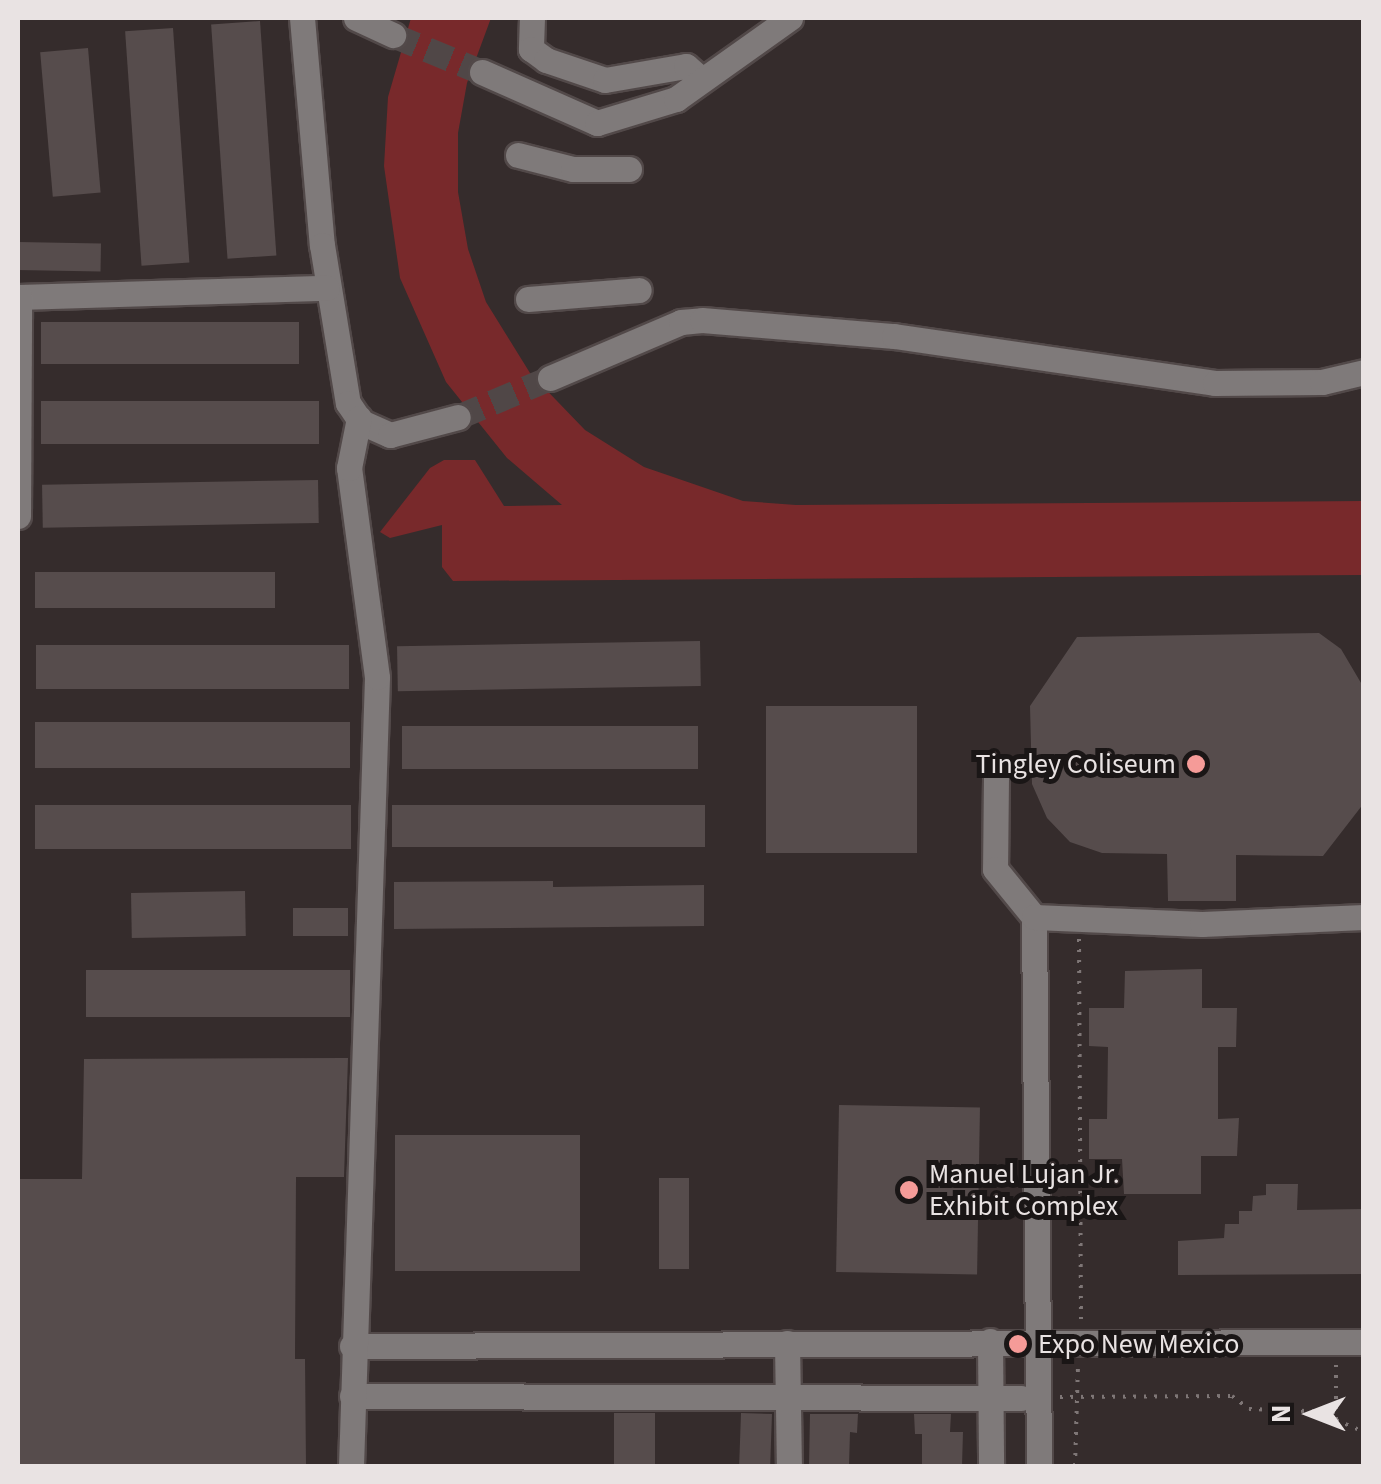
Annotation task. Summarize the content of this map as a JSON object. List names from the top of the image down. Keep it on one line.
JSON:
{"places":["Tingley Coliseum","Manuel Lujan Jr. Exhibit Complex","Expo New Mexico"],"north":"left"}
